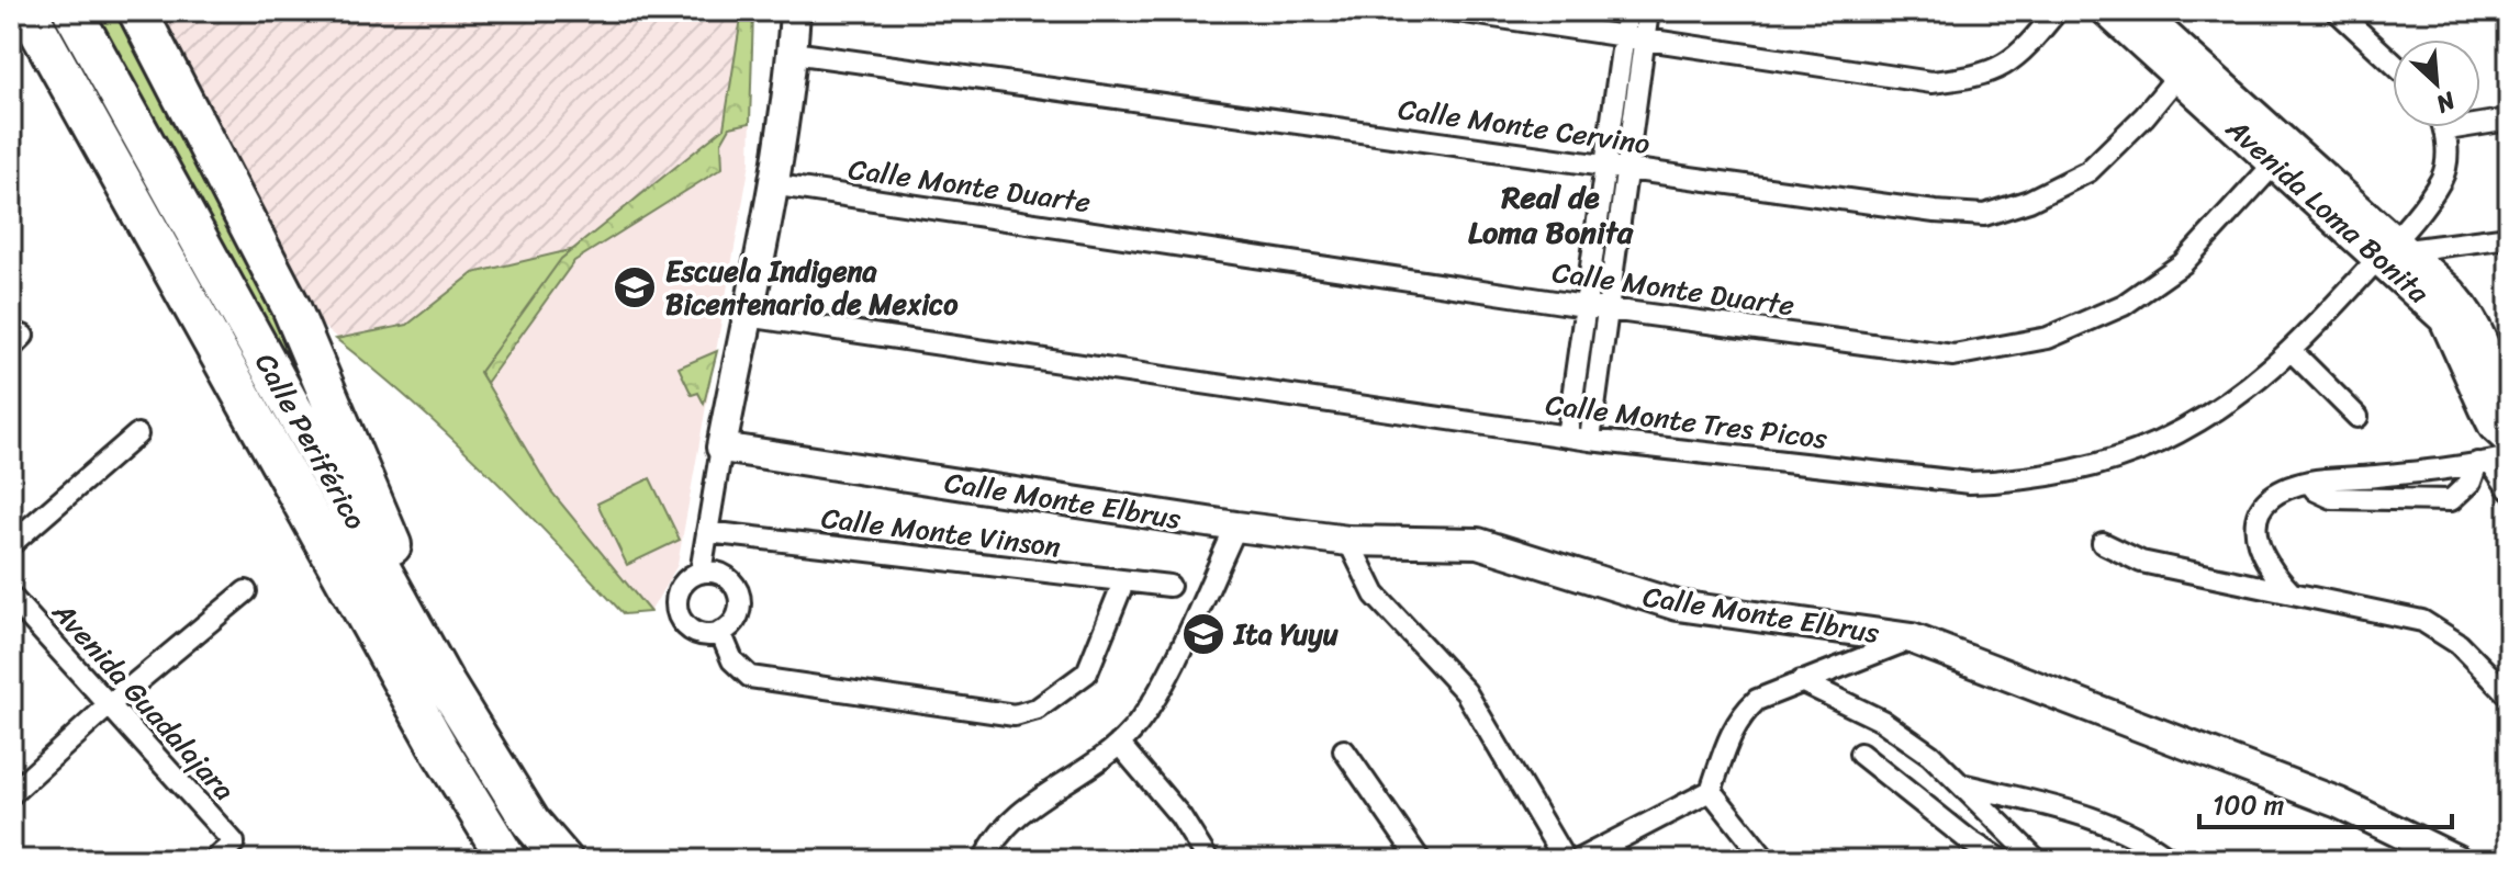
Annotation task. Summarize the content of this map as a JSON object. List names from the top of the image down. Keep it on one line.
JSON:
{"streets":{"highway":["Calle Periférico"],"street":["Calle Monte Cervino","Calle Monte Duarte","Avenida Loma Bonita","Calle Monte Tres Picos","Calle Monte Elbrus","Calle Monte Vinson","Avenida Guadalajara"]},"crossings":[["Calle Monte Cervino","Avenida Loma Bonita"],["Calle Monte Duarte","Avenida Loma Bonita"],["Avenida Loma Bonita","Calle Monte Tres Picos"]],"districts":["Real de Loma Bonita"],"places":{"school or university":["Escuela Indigena Bicentenario de Mexico","Ita Yuyu"]},"scale_bar":"100 m","north":"bottom right"}
